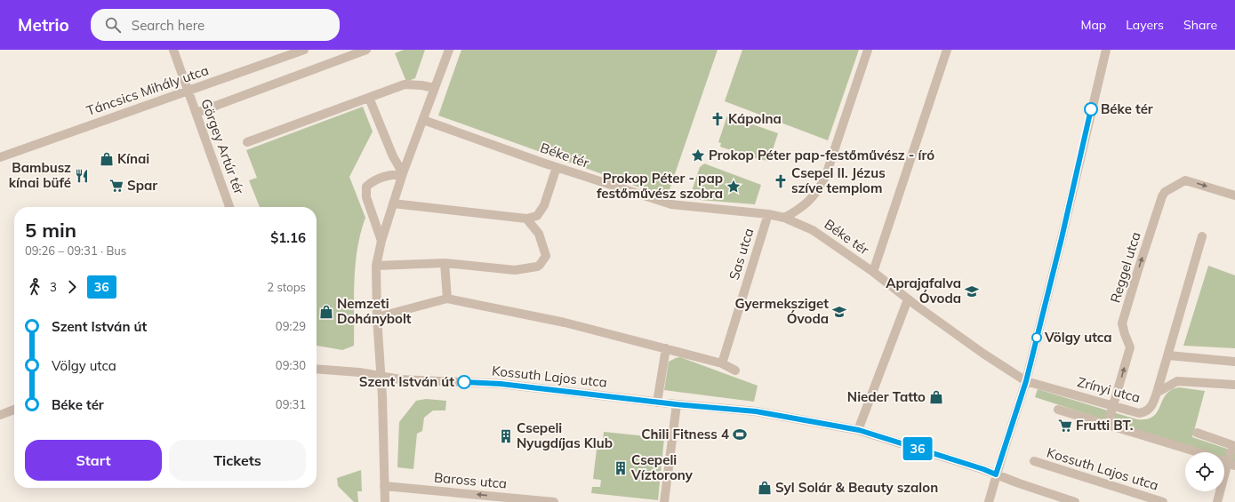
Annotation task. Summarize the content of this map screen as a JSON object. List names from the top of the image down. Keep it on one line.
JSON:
{"streets":{"street":["Táncsics Mihály utca","Görgey Artúr tér","Béke tér","Sas utca","Reggel utca","Kossuth Lajos utca","Zrínyi utca","Baross utca"]},"crossings":[["Táncsics Mihály utca","Görgey Artúr tér"],["Béke tér","Sas utca"],["Béke tér","Zrínyi utca"],["Reggel utca","Zrínyi utca"]],"one_way":["Baross utca"],"places":{"other":["Béke tér","Völgy utca","Szent István út"],"church":["Kápolna","Csepel II. Jézus szíve templom"],"place":["Prokop Péter pap-festőművész - író","Prokop Péter - pap festőművész szobra"],"shop":["Kínai","Nemzeti Dohánybolt","Nieder Tatto","Syl Solár & Beauty szalon"],"restaurant":["Bambusz kínai büfé"],"supermarket":["Spar","Frutti BT."],"school or university":["Aprajafalva Óvoda","Gyermeksziget Óvoda"],"sports":["Chili Fitness 4"],"building":["Csepeli Nyugdíjas Klub","Csepeli Víztorony"]},"lines":["bus line 36"],"page":{"header":"Metrio","search":"Search here","nav":["Map","Layers","Share"],"on_map":"36","heading":["5 min","09:26 – 09:31 · Bus","$1.16"],"legs":["3","36","2 stops"],"list":[{"name":"Szent István út","value":"09:29"},{"name":"Völgy utca","value":"09:30"},{"name":"Béke tér","value":"09:31"}],"buttons":["Start","Tickets"]}}
